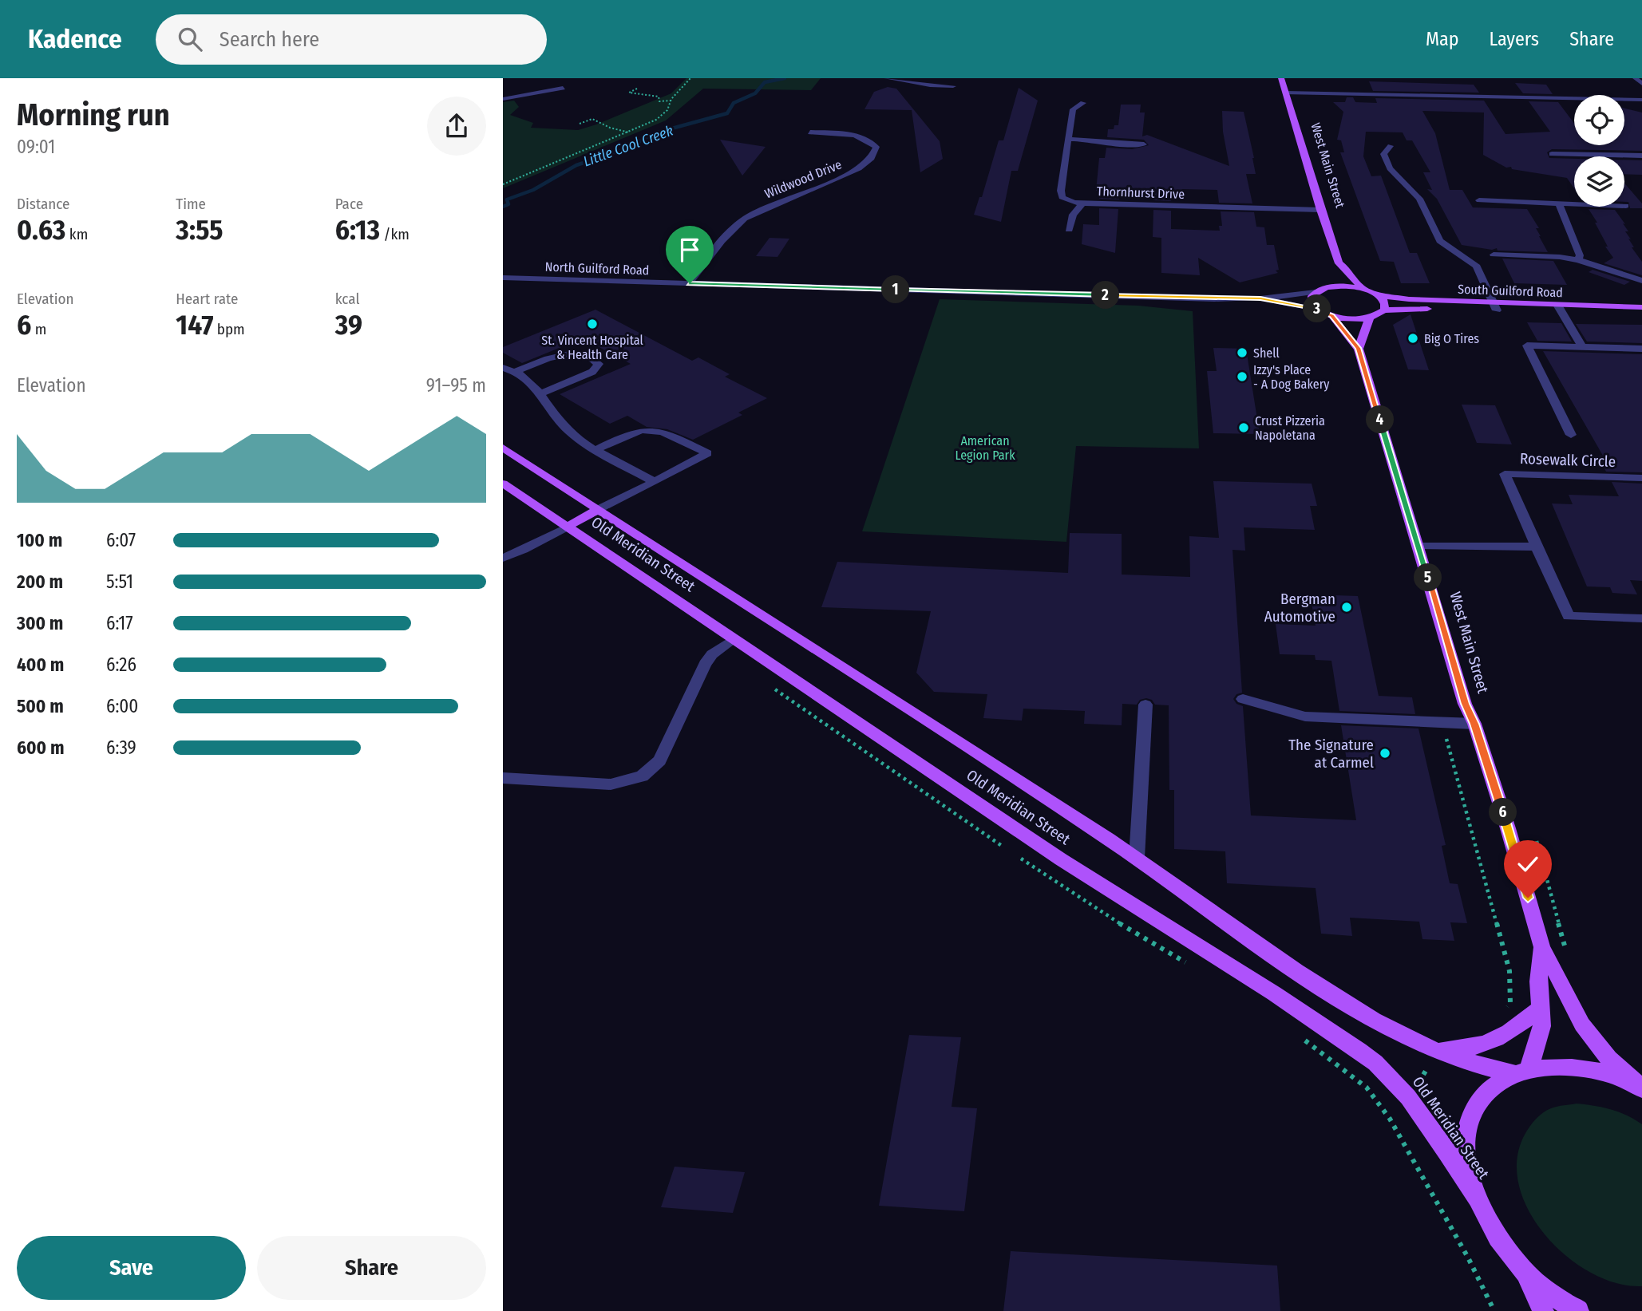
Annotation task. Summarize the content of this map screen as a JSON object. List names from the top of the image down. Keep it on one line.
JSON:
{"streets":{"main road":["West Main Street","South Guilford Road","Old Meridian Street"],"street":["Wildwood Drive","Thornhurst Drive","North Guilford Road","Rosewalk Circle"]},"crossings":[["West Main Street","Thornhurst Drive"],["West Main Street","South Guilford Road"],["West Main Street","Old Meridian Street"],["Wildwood Drive","North Guilford Road"]],"water":["Little Cool Creek"],"parks":["American Legion Park"],"places":["St. Vincent Hospital & Health Care","Big O Tires","Shell","Izzy's Place - A Dog Bakery","Crust Pizzeria Napoletana","Bergman Automotive","The Signature at Carmel"],"page":{"header":"Kadence","search":"Search here","nav":["Map","Layers","Share"],"heading":["Morning run","09:01"],"stats":[["Distance","0.63 km"],["Time","3:55"],["Pace","6:13 /km"],["Elevation","6 m"],["Heart rate","147 bpm"],["kcal","39"]],"pins":["1","2","3","4","5","6"],"chart":["Elevation","91–95 m"],"list":[{"name":"100 m","note":"6:07"},{"name":"200 m","note":"5:51"},{"name":"300 m","note":"6:17"},{"name":"400 m","note":"6:26"},{"name":"500 m","note":"6:00"},{"name":"600 m","note":"6:39"}],"buttons":["Save","Share"]}}
